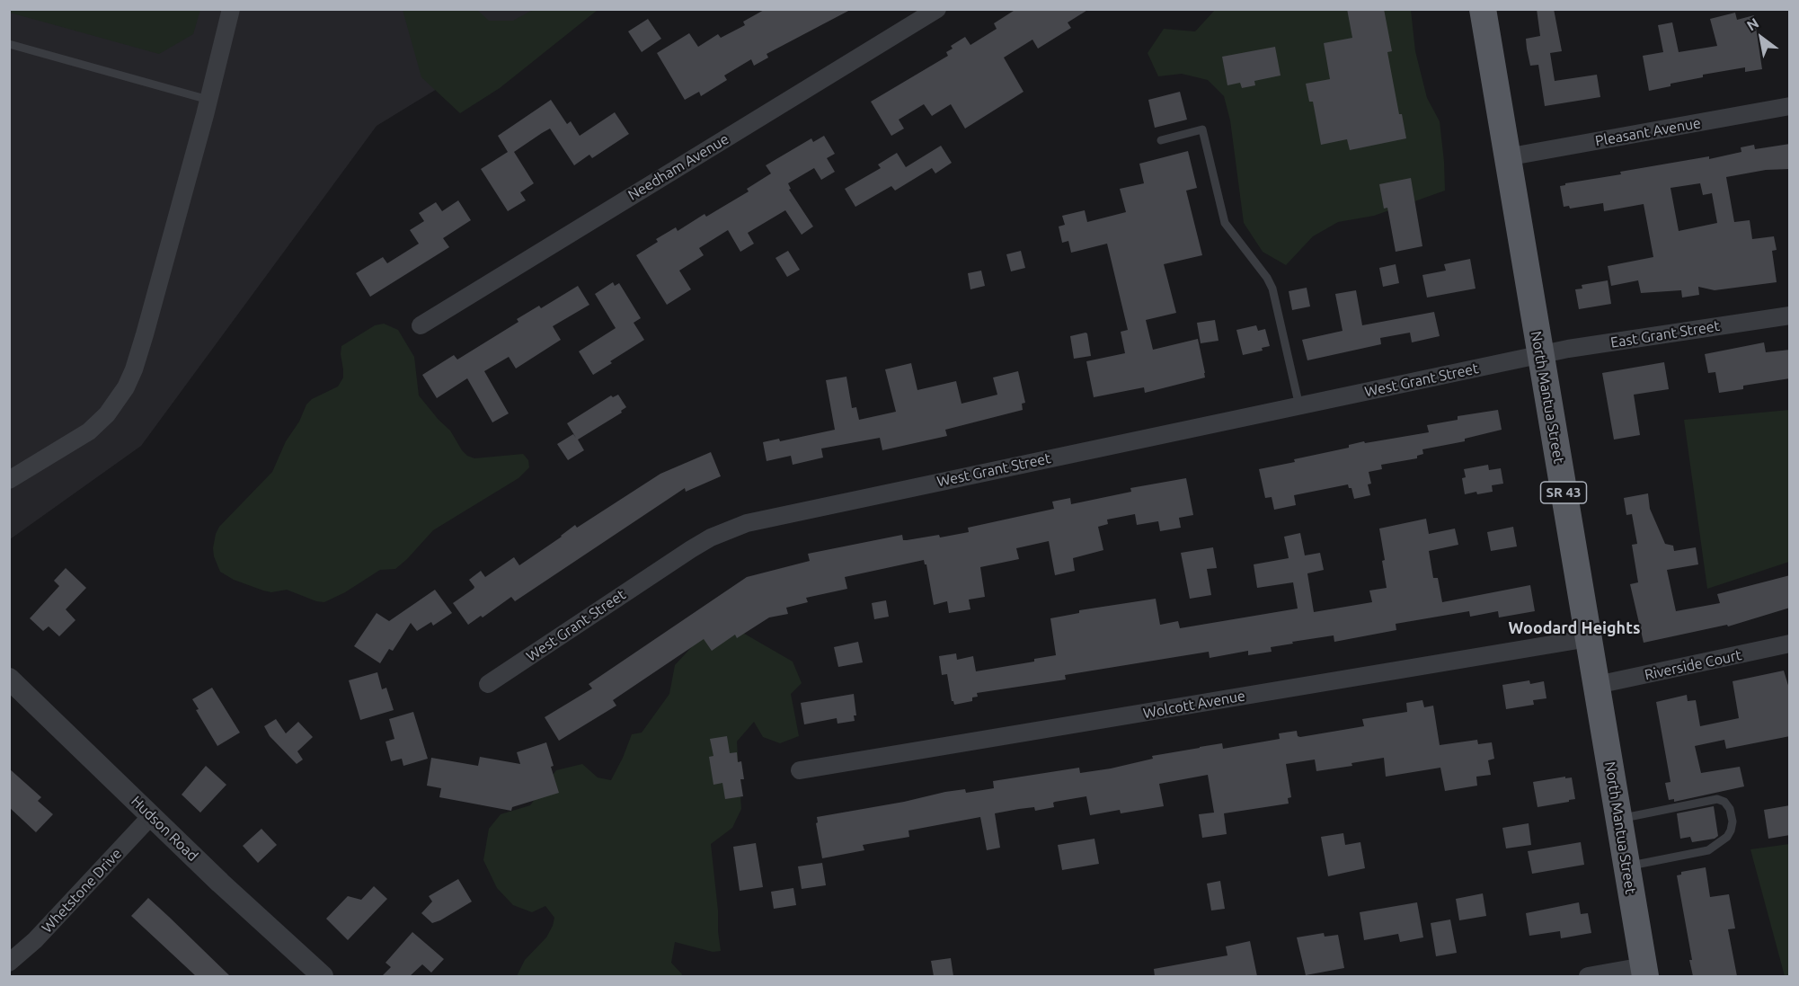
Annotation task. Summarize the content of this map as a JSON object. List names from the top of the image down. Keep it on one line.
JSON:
{"streets":{"main road":["North Mantua Street","SR 43"],"street":["Pleasant Avenue","Needham Avenue","East Grant Street","West Grant Street","Riverside Court","Wolcott Avenue","Hudson Road","Whetstone Drive"]},"crossings":[["Pleasant Avenue","North Mantua Street"],["East Grant Street","West Grant Street"],["East Grant Street","North Mantua Street"],["West Grant Street","North Mantua Street"],["North Mantua Street","Riverside Court"],["North Mantua Street","Wolcott Avenue"],["Hudson Road","Whetstone Drive"]],"districts":["Woodard Heights"],"north":"top left"}
